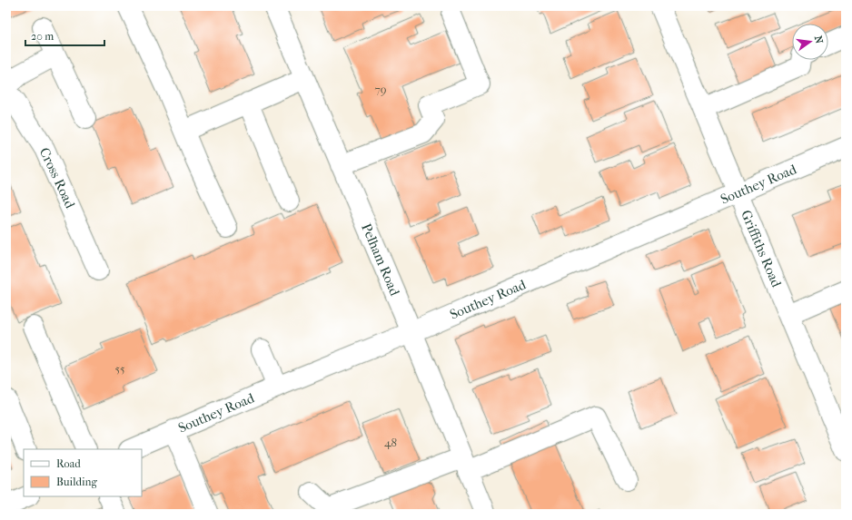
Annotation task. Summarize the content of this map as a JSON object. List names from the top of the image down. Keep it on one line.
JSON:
{"streets":{"street":["Cross Road","Southey Road","Griffiths Road","Pelham Road"]},"crossings":[["Southey Road","Griffiths Road"],["Southey Road","Pelham Road"]],"house_numbers":["79","55","48"],"legend":["Road","Building"],"scale_bar":"20 m","north":"right"}
